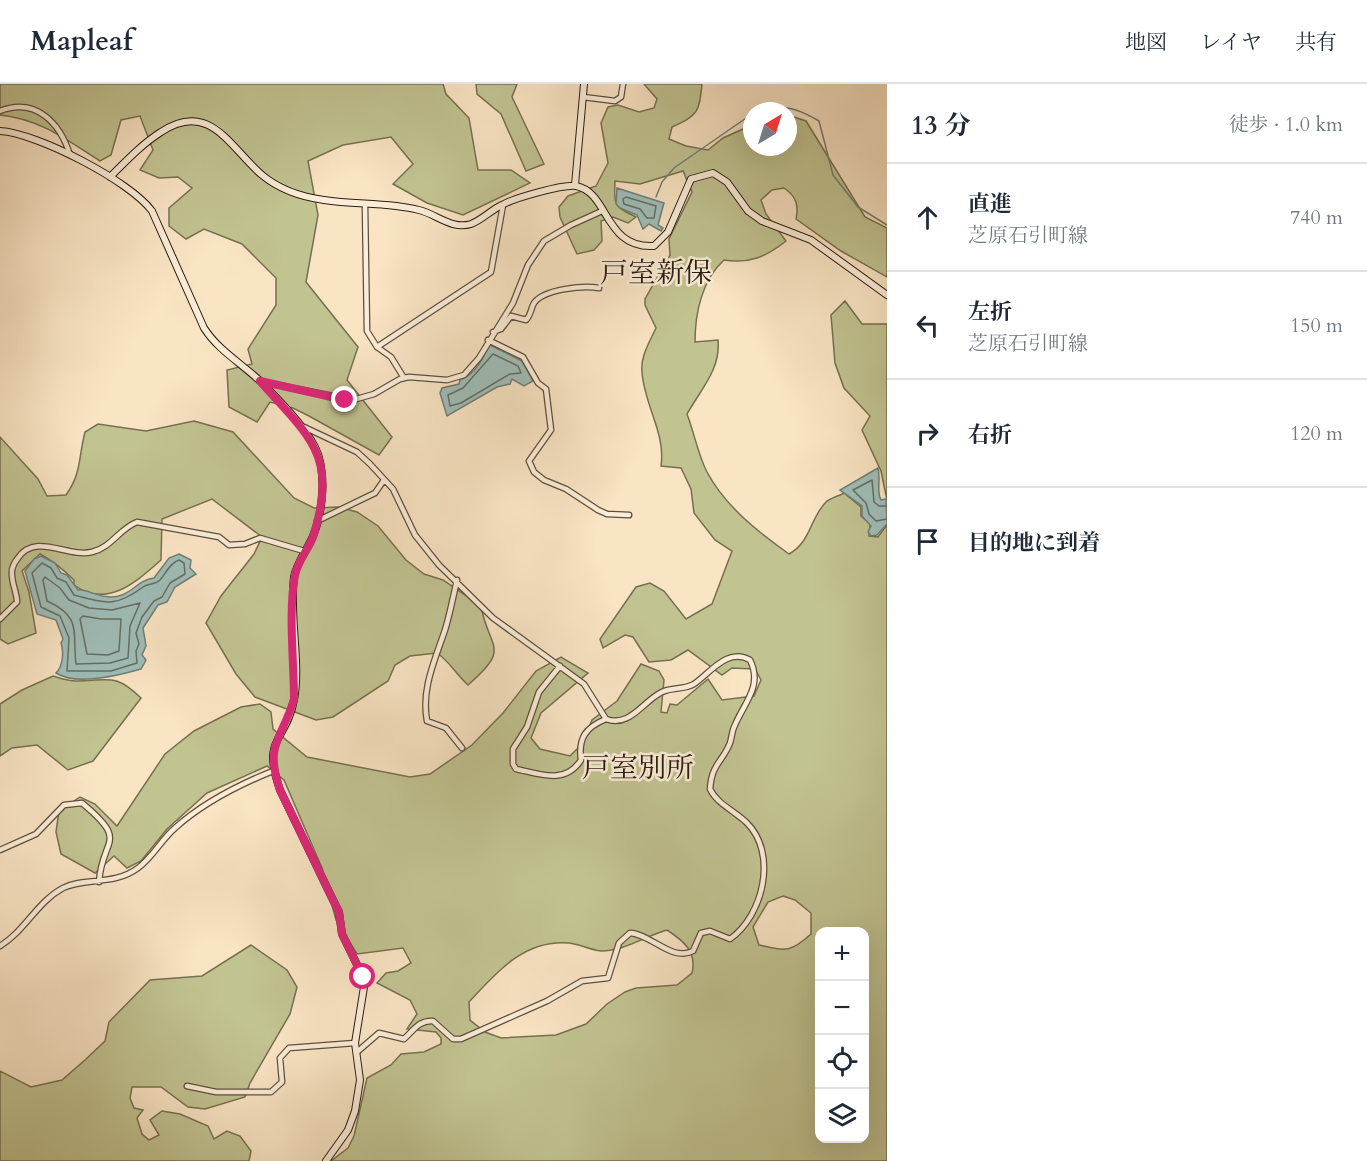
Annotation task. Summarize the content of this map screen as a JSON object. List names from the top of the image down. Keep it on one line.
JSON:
{"districts":["戸室新保","戸室別所"],"north":"top right","page":{"header":"Mapleaf","nav":["地図","レイヤ","共有"],"heading":["13 分","徒歩 · 1.0 km"],"list":[["直進","芝原石引町線","740 m"],["左折","芝原石引町線","150 m"],["右折","120 m"],"目的地に到着"],"map_buttons":["+","−"]}}
